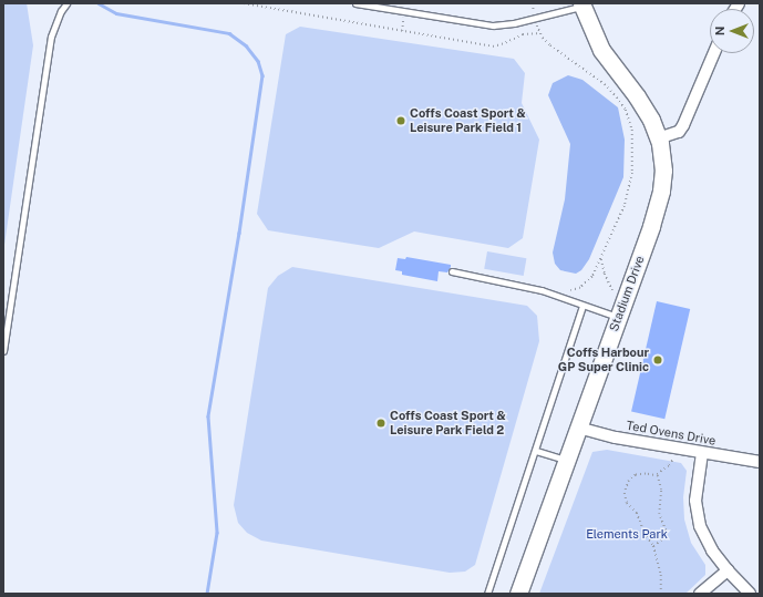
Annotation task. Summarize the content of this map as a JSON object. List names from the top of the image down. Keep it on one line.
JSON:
{"streets":{"main road":["Stadium Drive"],"street":["Ted Ovens Drive"]},"crossings":[["Stadium Drive","Ted Ovens Drive"]],"parks":["Elements Park"],"places":["Coffs Coast Sport & Leisure Park Field 1","Coffs Harbour GP Super Clinic","Coffs Coast Sport & Leisure Park Field 2"],"north":"left"}
